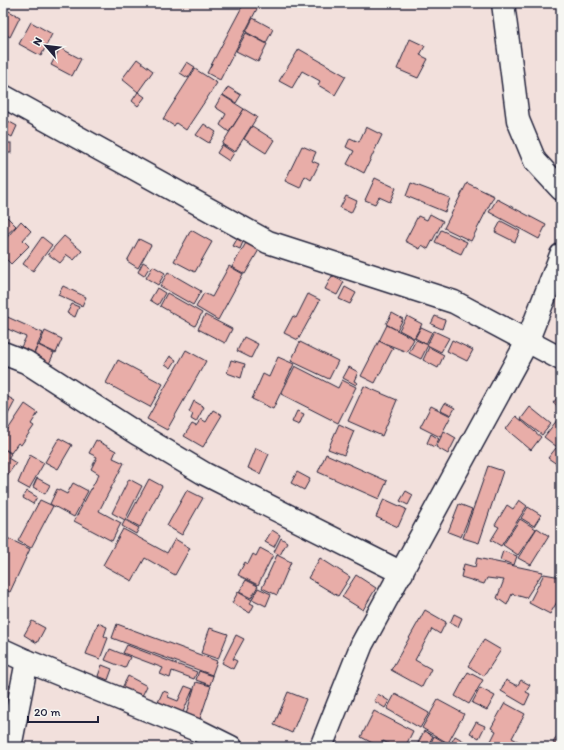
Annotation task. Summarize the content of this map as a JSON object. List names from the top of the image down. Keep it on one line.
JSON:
{"scale_bar":"20 m","north":"top left"}
